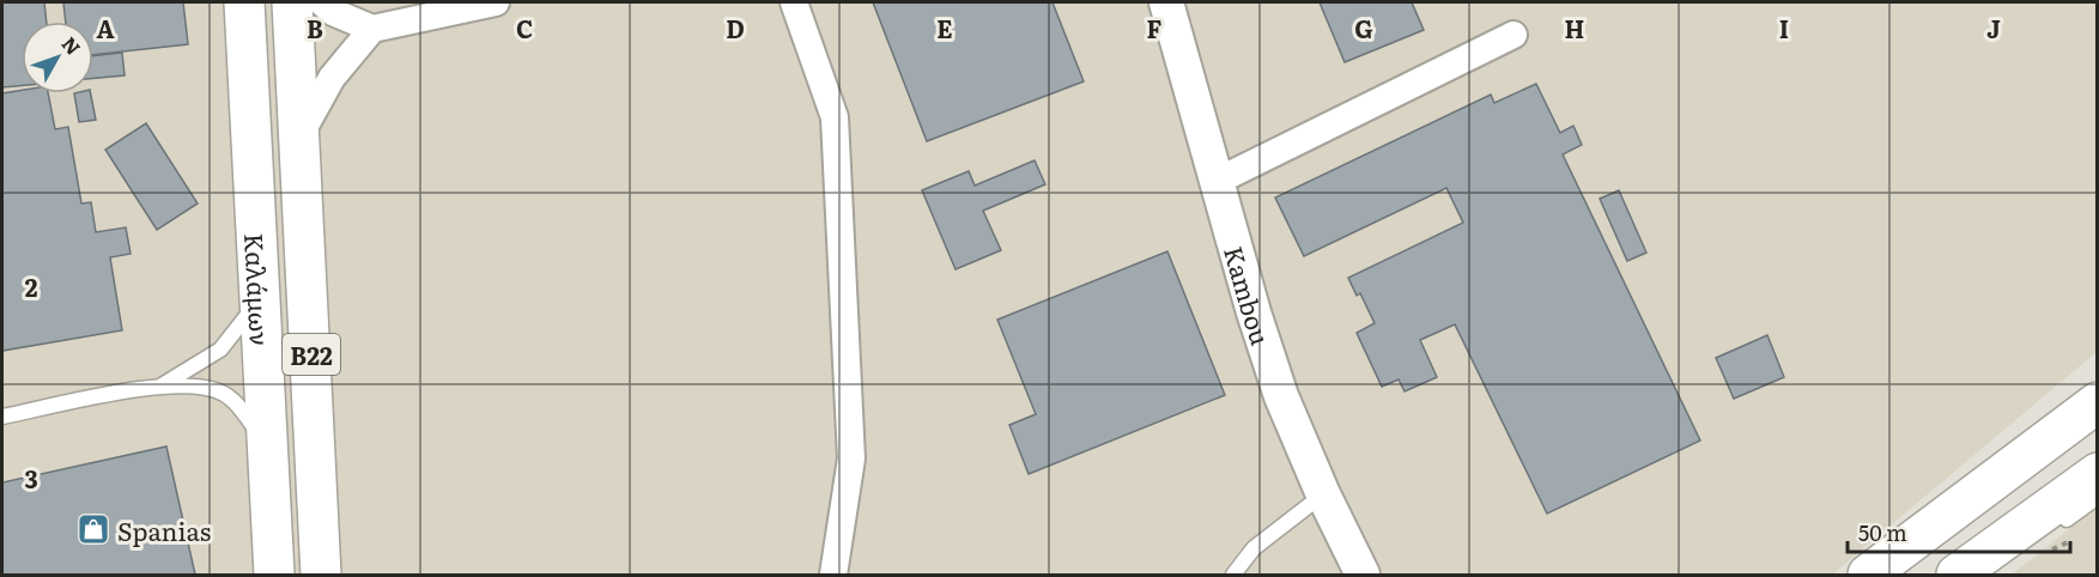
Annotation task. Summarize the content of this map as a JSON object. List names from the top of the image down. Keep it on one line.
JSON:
{"streets":{"main road":["Καλάμων","B22"],"street":["Kambou"]},"places":{"shop":["Spanias"]},"scale_bar":"50 m","north":"top right","grid":{"columns":["A","B","C","D","E","F","G","H","I","J"],"rows":["2","3"]}}
